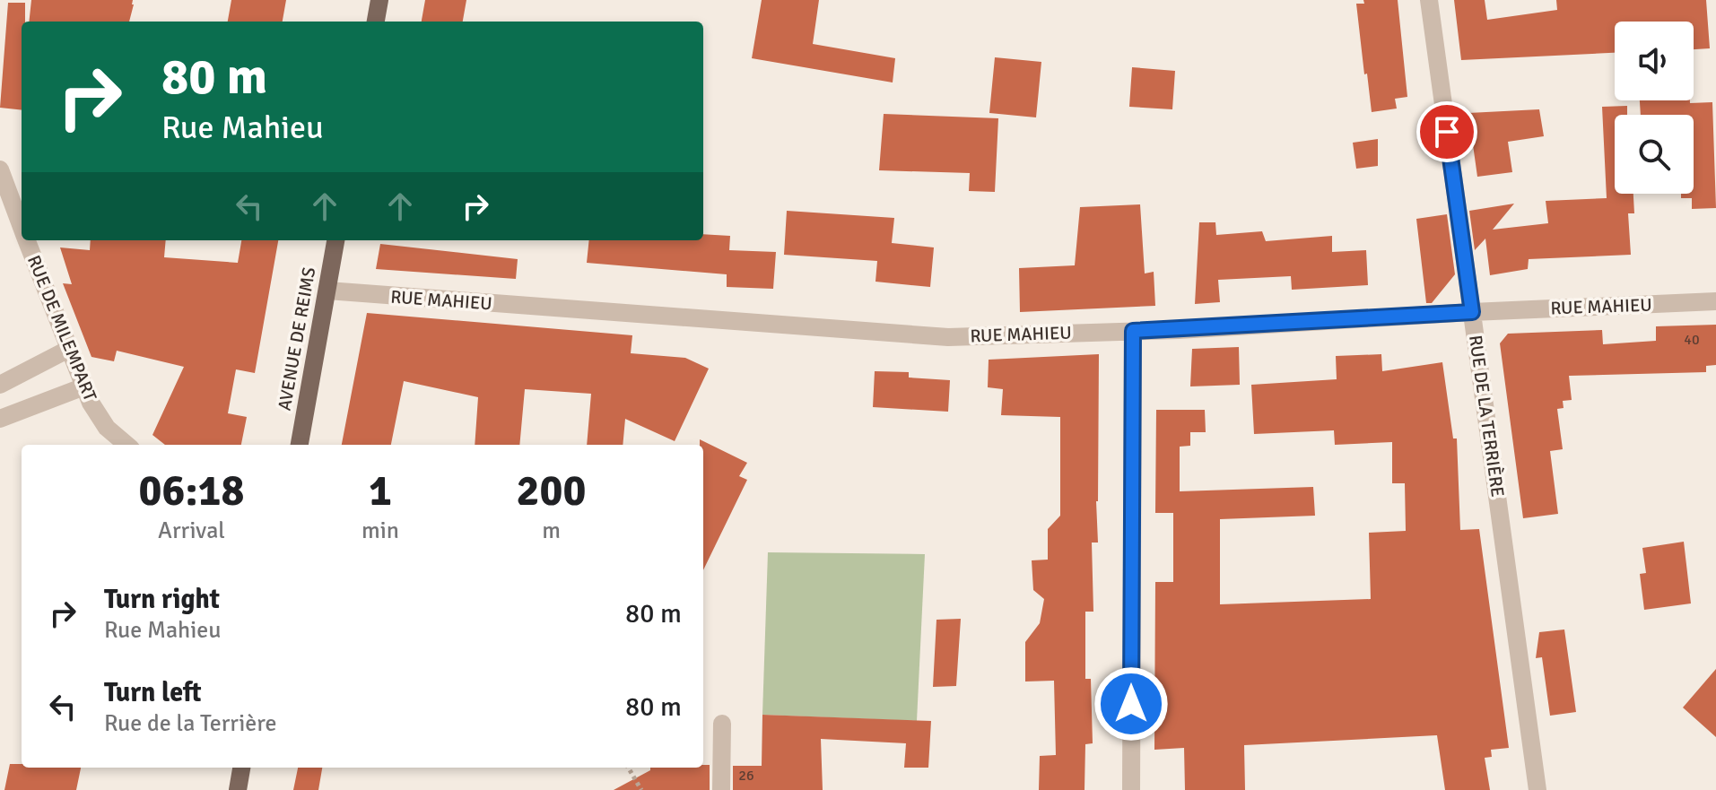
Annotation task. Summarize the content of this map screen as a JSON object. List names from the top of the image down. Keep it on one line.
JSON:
{"streets":{"main road":["AVENUE DE REIMS"],"street":["RUE MAHIEU","RUE DE MILEMPART","RUE DE LA TERRIÈRE"]},"crossings":[["RUE MAHIEU","AVENUE DE REIMS"],["RUE MAHIEU","RUE DE LA TERRIÈRE"]],"house_numbers":["40","26"],"page":{"turn":["80 m","Rue Mahieu"],"eta":["06:18","Arrival","1","min","200","m"],"list":[{"name":"Turn right","note":"Rue Mahieu","value":"80 m"},{"name":"Turn left","note":"Rue de la Terrière","value":"80 m"}]}}
